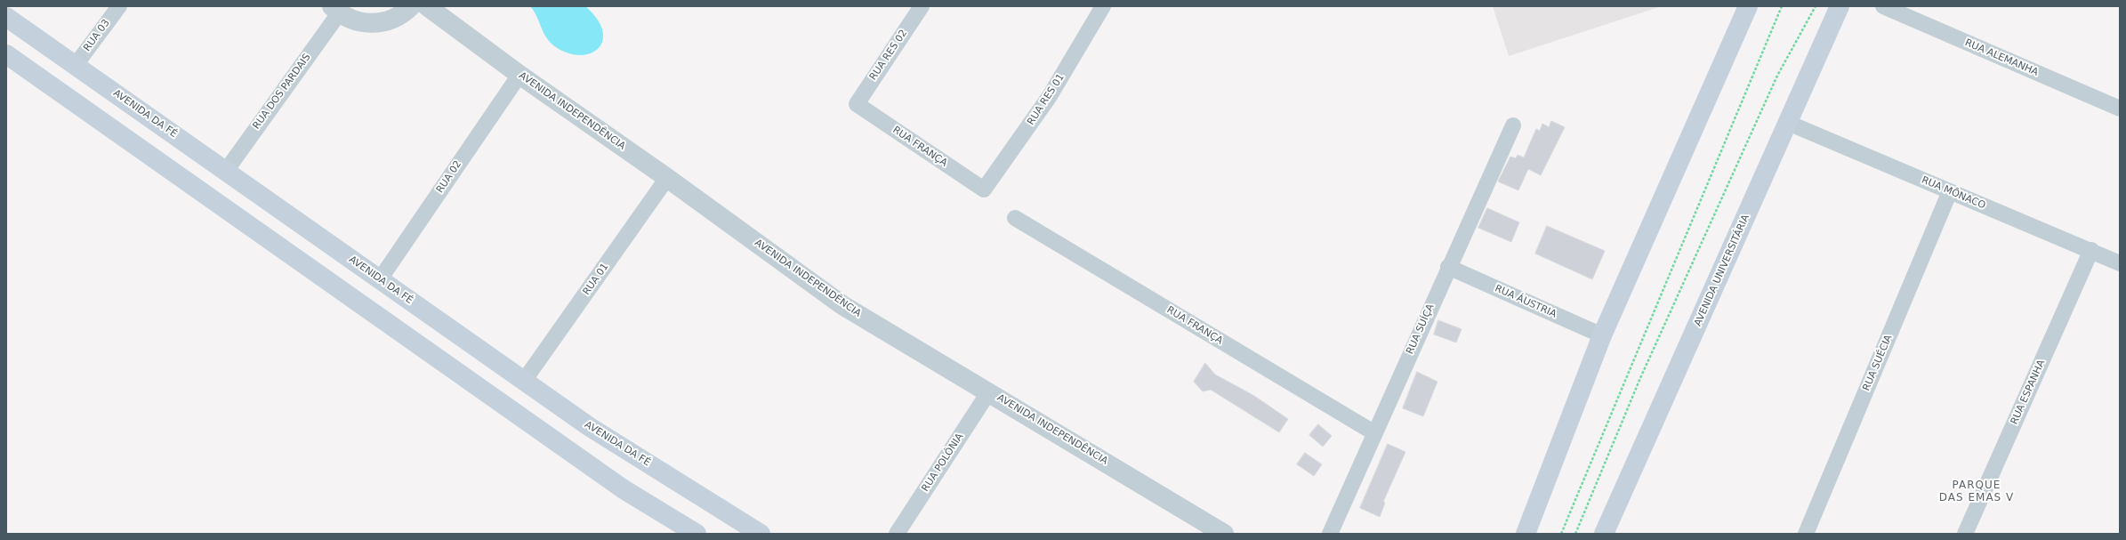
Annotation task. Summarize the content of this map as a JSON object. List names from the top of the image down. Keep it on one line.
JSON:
{"streets":{"main road":["AVENIDA DA FÉ","AVENIDA UNIVERSITÁRIA"],"street":["RUA 03","RUA RES 02","RUA ALEMANHA","RUA DOS PARDAIS","RUA RES 01","AVENIDA INDEPENDÊNCIA","RUA FRANÇA","RUA 02","RUA MÔNACO","RUA 01","RUA ÁUSTRIA","RUA SUÍÇA","RUA SUÉCIA","RUA ESPANHA","RUA POLÔNIA"]},"crossings":[["RUA 03","AVENIDA DA FÉ"],["RUA RES 02","RUA FRANÇA"],["RUA DOS PARDAIS","AVENIDA DA FÉ"],["RUA RES 01","RUA FRANÇA"],["AVENIDA INDEPENDÊNCIA","RUA 02"],["AVENIDA INDEPENDÊNCIA","RUA 01"],["AVENIDA INDEPENDÊNCIA","RUA POLÔNIA"],["AVENIDA DA FÉ","RUA 02"],["AVENIDA DA FÉ","RUA 01"],["RUA FRANÇA","RUA SUÍÇA"],["RUA MÔNACO","AVENIDA UNIVERSITÁRIA"],["RUA MÔNACO","RUA SUÉCIA"],["RUA MÔNACO","RUA ESPANHA"],["RUA ÁUSTRIA","RUA SUÍÇA"]],"districts":["PARQUE DAS EMAS V"]}
